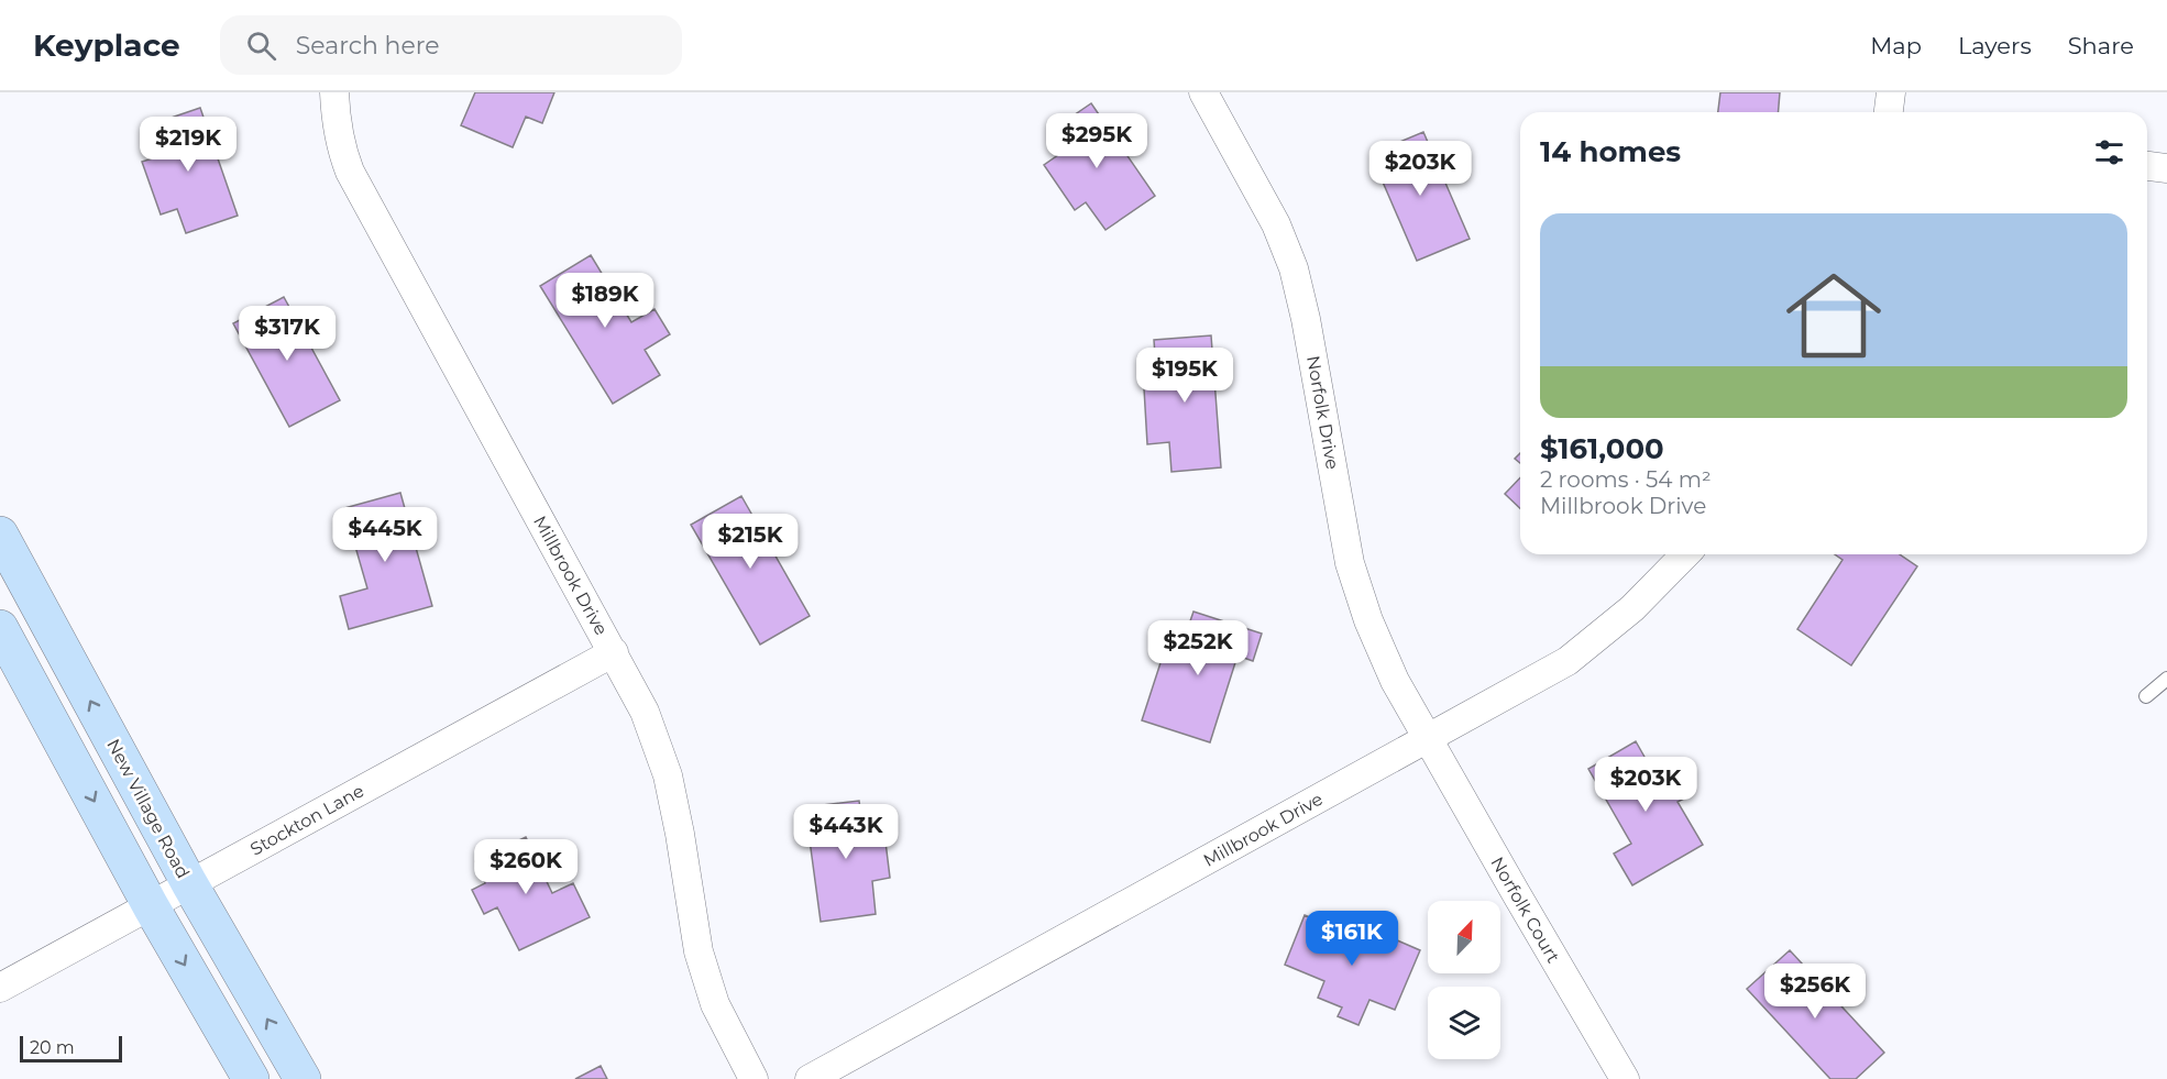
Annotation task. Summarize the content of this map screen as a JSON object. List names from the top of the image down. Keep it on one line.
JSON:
{"streets":{"main road":["New Village Road"],"street":["Norfolk Drive","Millbrook Drive","Stockton Lane","Norfolk Court"]},"crossings":[["Norfolk Drive","Millbrook Drive"],["Norfolk Drive","Norfolk Court"],["Millbrook Drive","Stockton Lane"],["Millbrook Drive","Norfolk Court"],["New Village Road","Stockton Lane"]],"scale_bar":"20 m","north":"top right","page":{"header":"Keyplace","search":"Search here","nav":["Map","Layers","Share"],"heading":"14 homes","price":["$295K","$219K","$203K","$189K","$317K","$195K","$445K","$215K","$252K","$203K","$443K","$260K","$161K","$256K"],"list":[{"name":"$161,000","note":"2 rooms · 54 m² · Millbrook Drive"}],"scale":"20 m"}}
